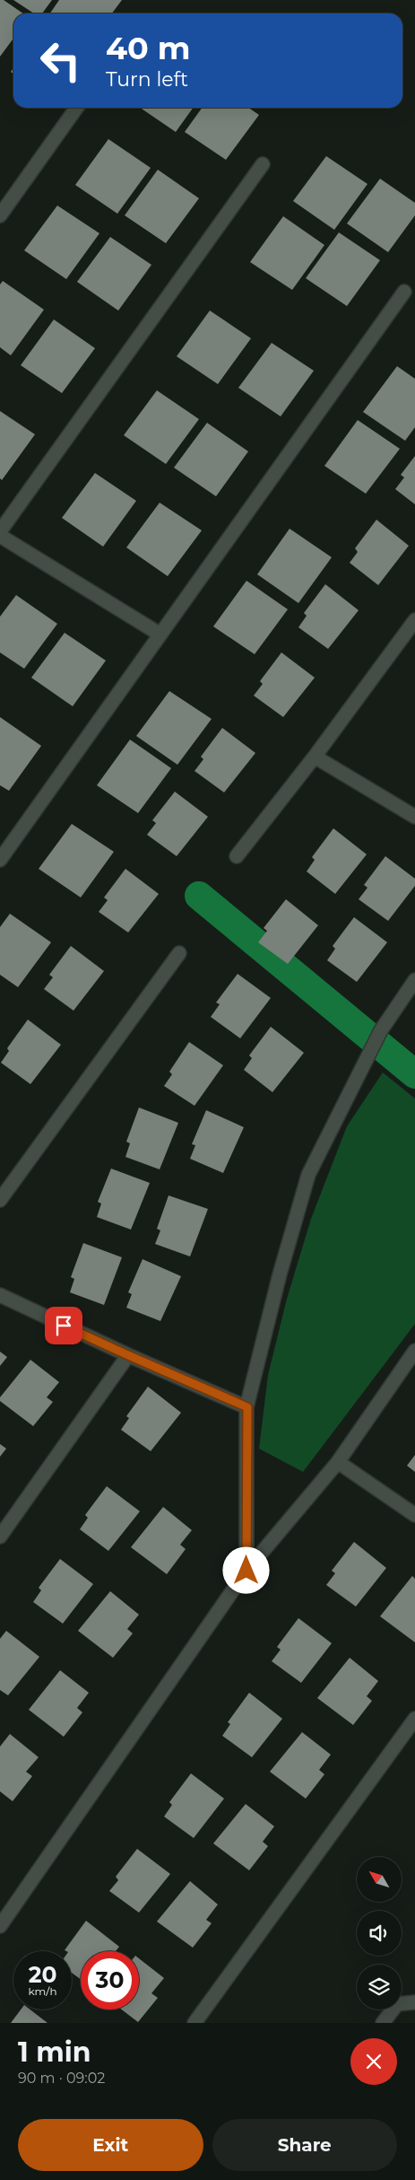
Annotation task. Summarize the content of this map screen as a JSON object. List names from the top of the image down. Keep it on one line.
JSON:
{"north":"top left","page":{"turn":["40 m","Turn left"],"speed":"20 km/h","limit":"30","heading":["1 min","90 m · 09:02"],"buttons":["Exit","Share"]}}
